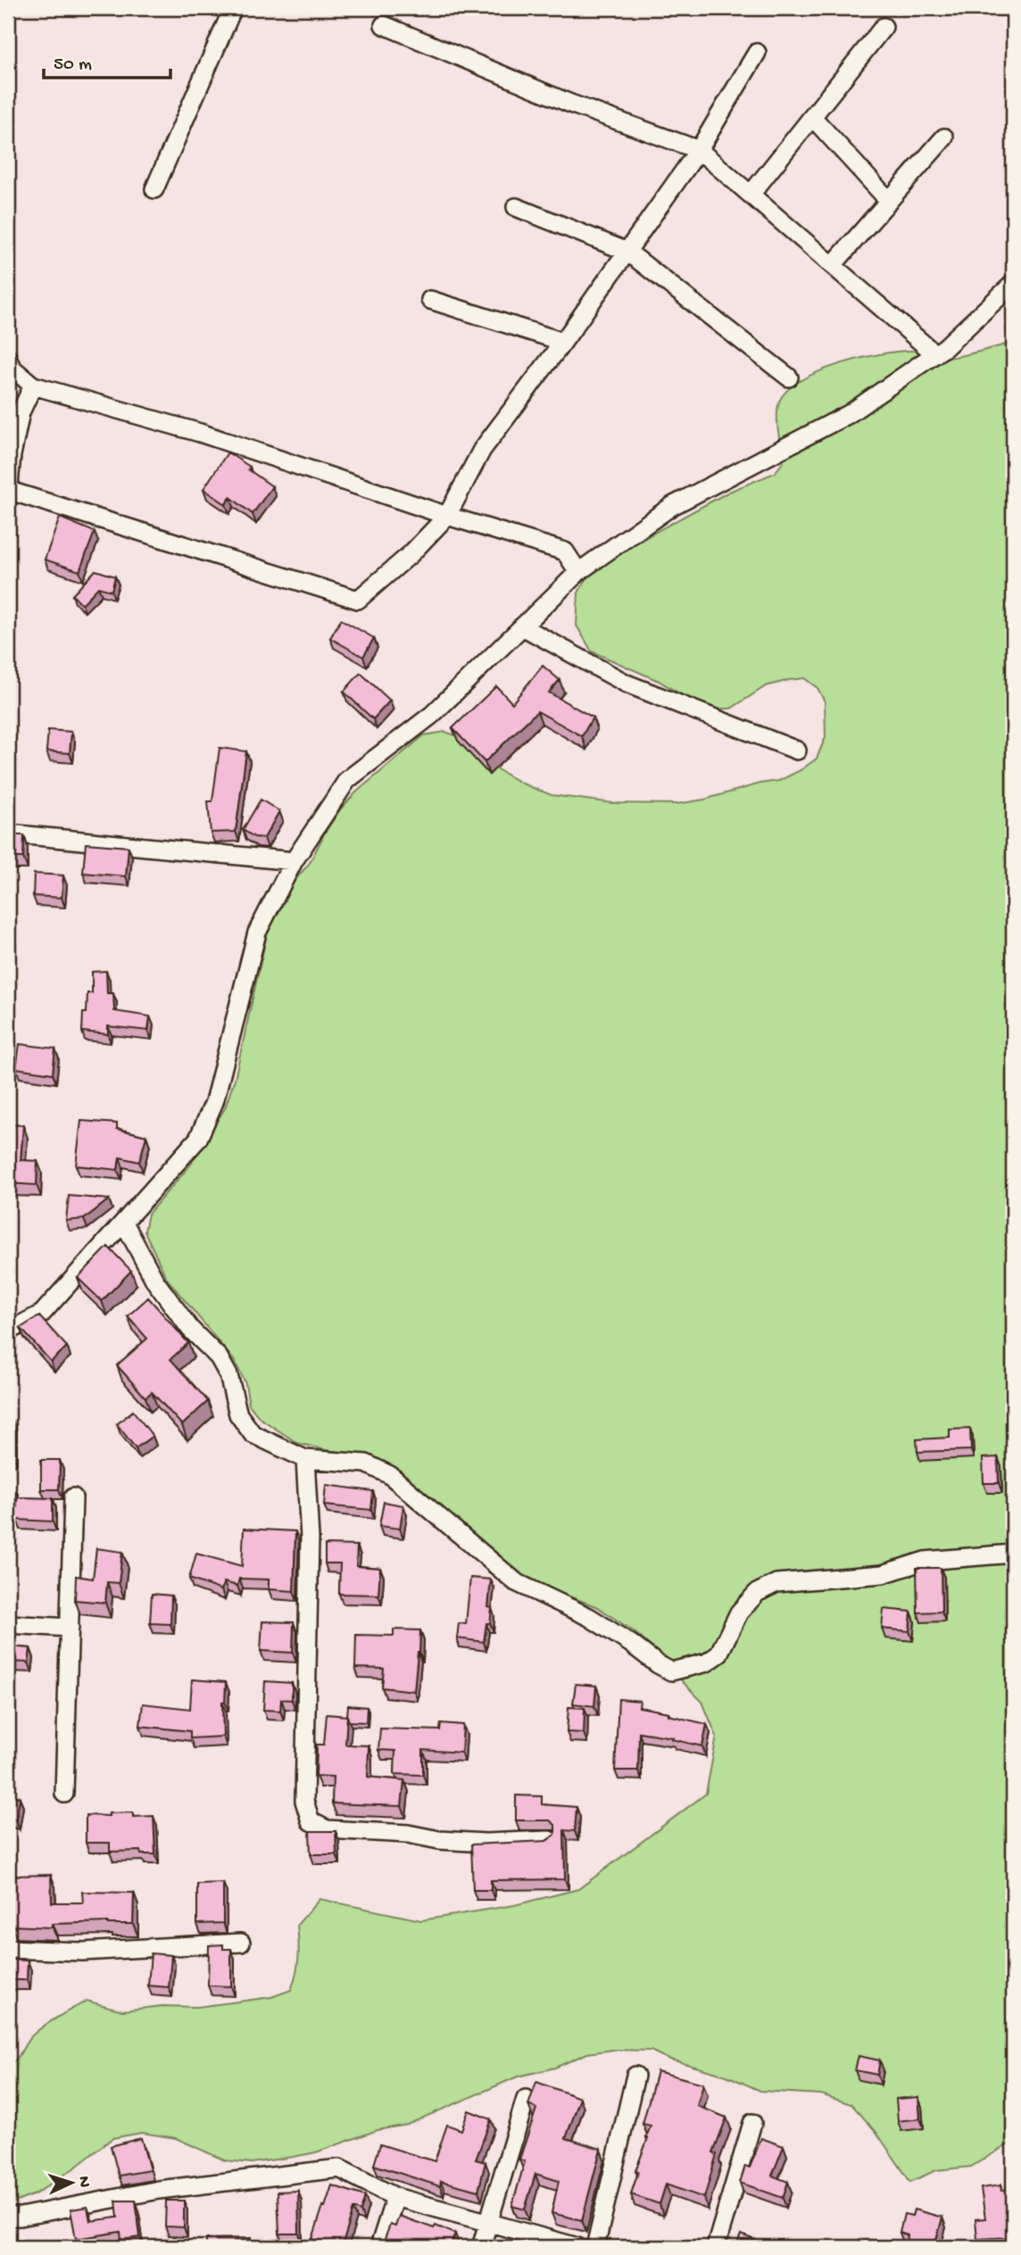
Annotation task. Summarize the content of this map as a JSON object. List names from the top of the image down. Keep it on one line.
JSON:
{"scale_bar":"50 m","north":"right"}
